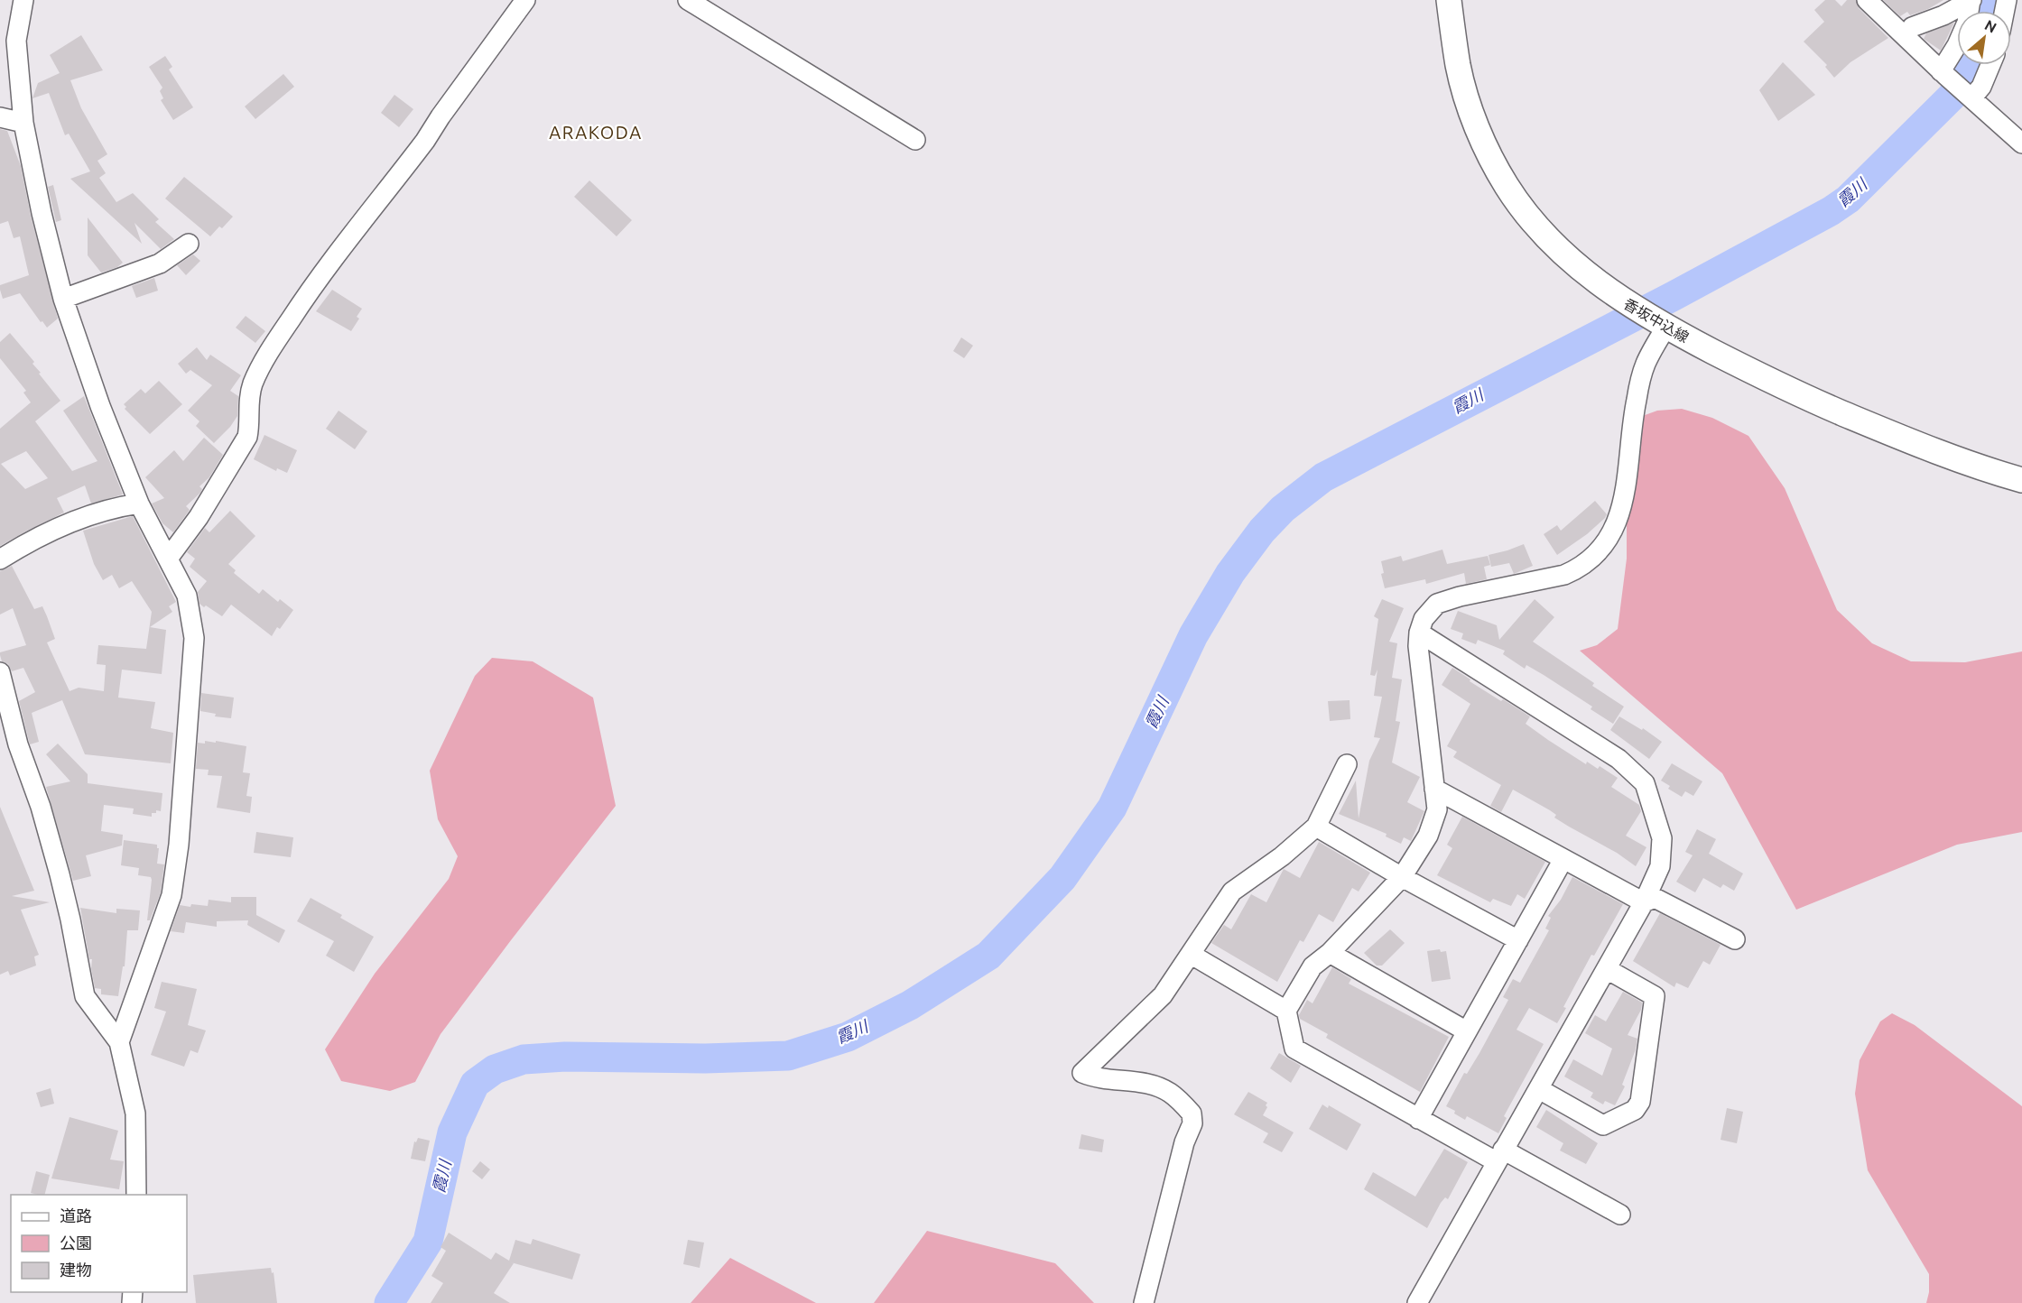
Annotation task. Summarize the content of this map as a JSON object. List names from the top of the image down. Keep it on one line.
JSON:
{"streets":{"main road":["香坂中込線"]},"districts":["ARAKODA"],"water":["霞川"],"legend":["道路","公園","建物"],"north":"top right"}
